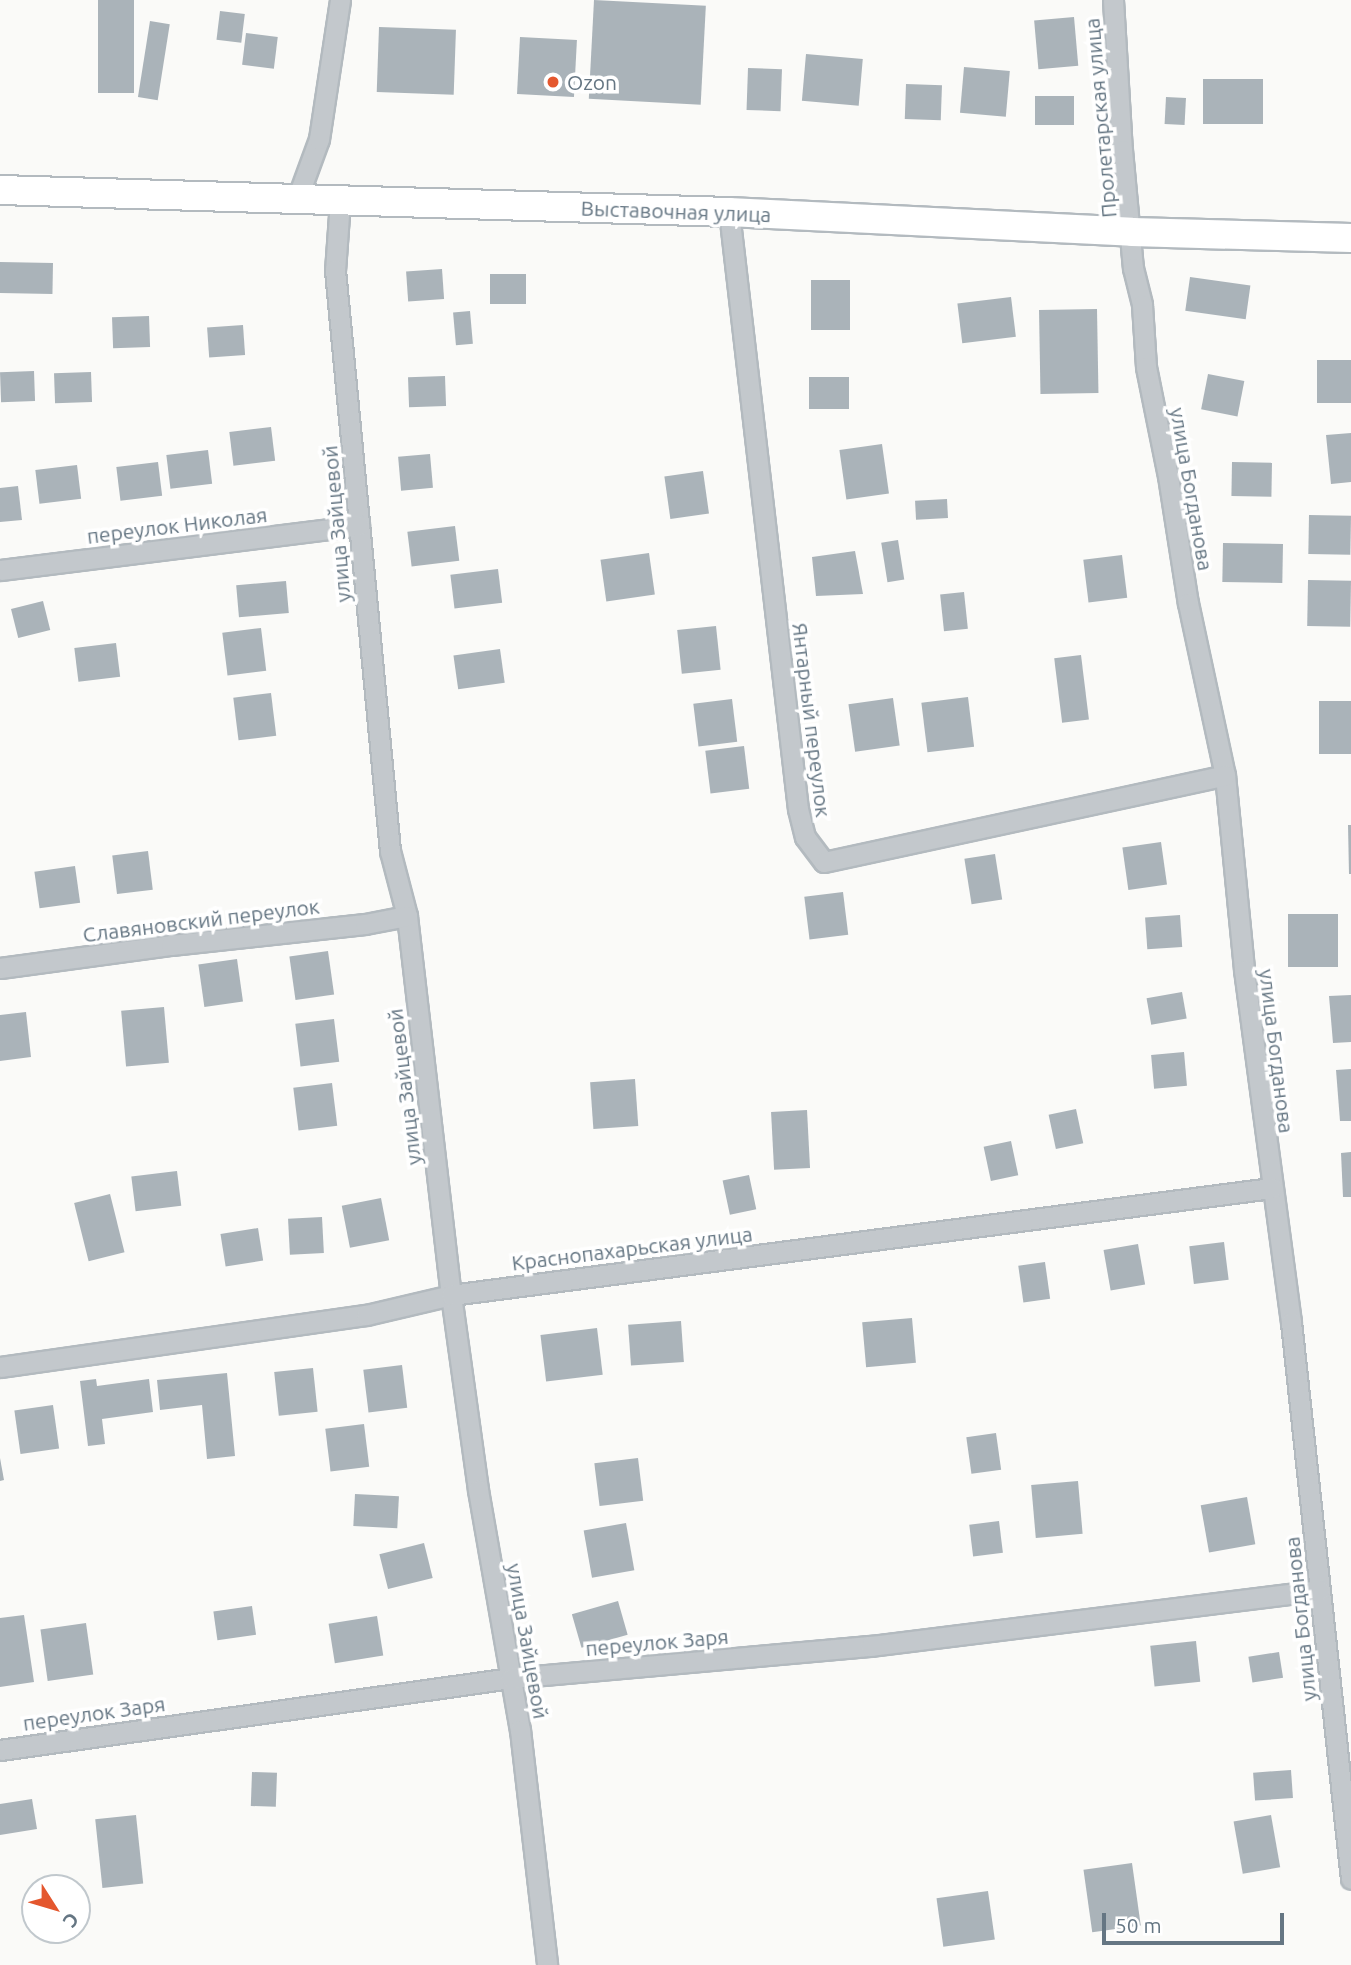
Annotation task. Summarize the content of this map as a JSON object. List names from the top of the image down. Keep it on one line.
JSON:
{"streets":{"street":["Пролетарская улица","Выставочная улица","улица Богданова","улица Зайцевой","переулок Николая","Янтарный переулок","Славяновский переулок","Краснопахарьская улица","переулок Заря"]},"crossings":[["Пролетарская улица","Выставочная улица"],["Пролетарская улица","улица Богданова"],["Выставочная улица","улица Богданова"],["Выставочная улица","улица Зайцевой"],["Выставочная улица","Янтарный переулок"],["улица Богданова","Янтарный переулок"],["улица Богданова","Краснопахарьская улица"],["улица Богданова","переулок Заря"],["улица Зайцевой","переулок Николая"],["улица Зайцевой","Славяновский переулок"],["улица Зайцевой","Краснопахарьская улица"],["улица Зайцевой","переулок Заря"]],"places":["Ozon"],"scale_bar":"50 m","north":"bottom right"}
